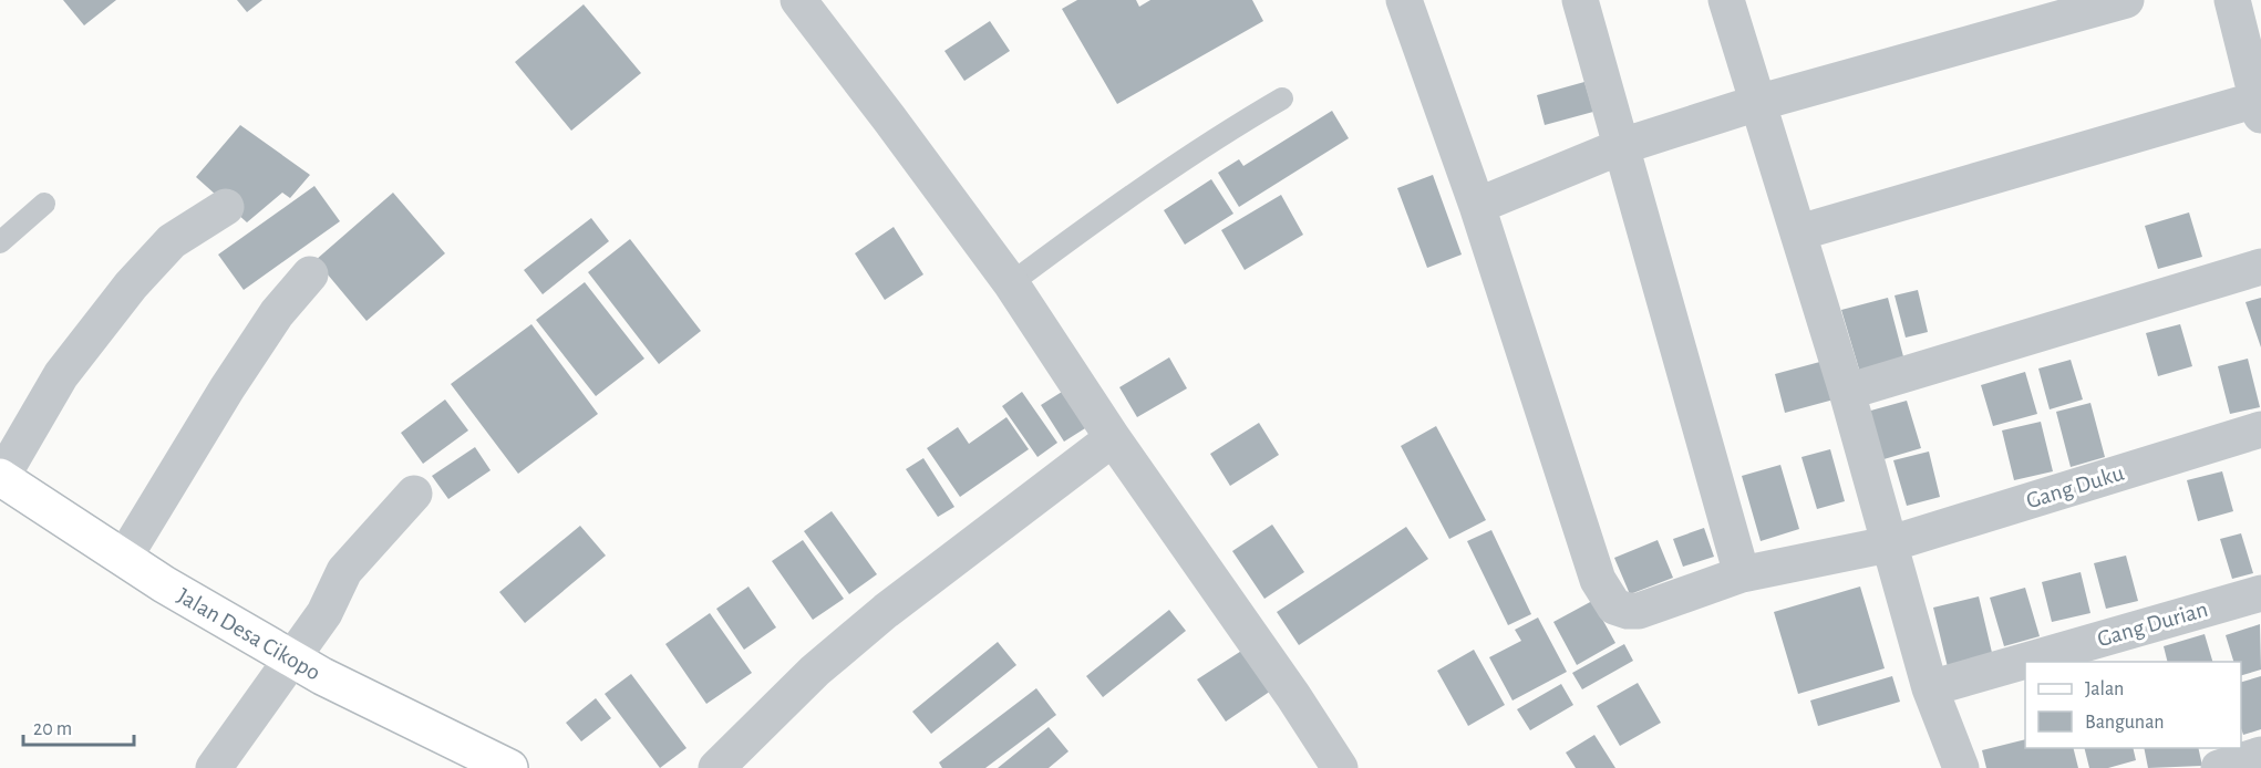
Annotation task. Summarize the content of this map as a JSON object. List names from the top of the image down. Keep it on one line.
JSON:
{"streets":{"main road":["Jalan Desa Cikopo"],"street":["Gang Duku","Gang Durian"]},"legend":["Jalan","Bangunan"],"scale_bar":"20 m"}
